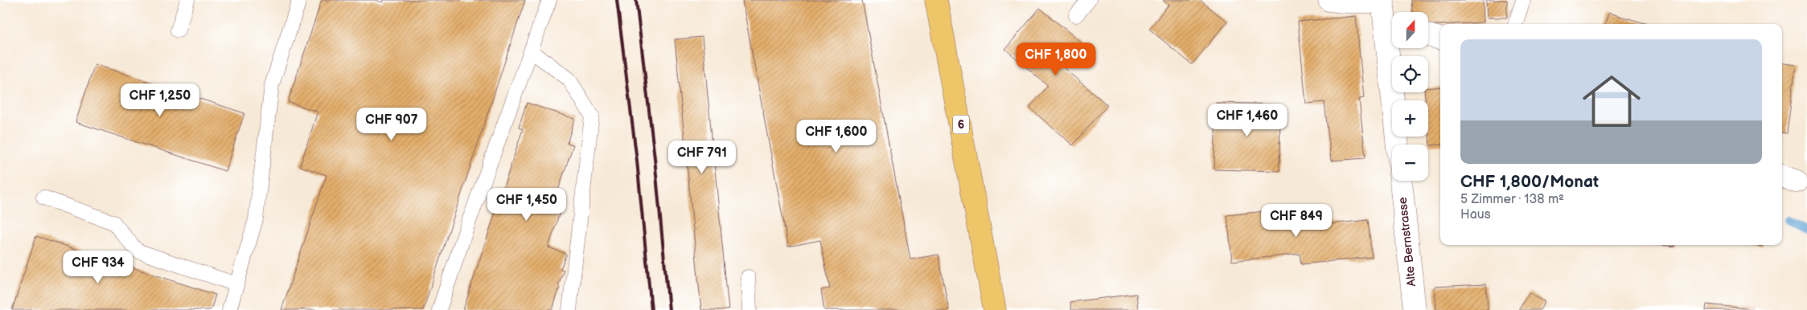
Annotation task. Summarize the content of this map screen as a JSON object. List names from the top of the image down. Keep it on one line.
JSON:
{"streets":{"main road":["6"],"street":["Alte Bernstrasse"]},"north":"top","page":{"map_buttons":["+","−"],"list":[{"name":"CHF 1,800/Monat","note":"5 Zimmer · 138 m² · Haus"}],"price":["CHF 1,800","CHF 1,250","CHF 1,460","CHF 907","CHF 1,600","CHF 791","CHF 1,450","CHF 849","CHF 934"]}}
